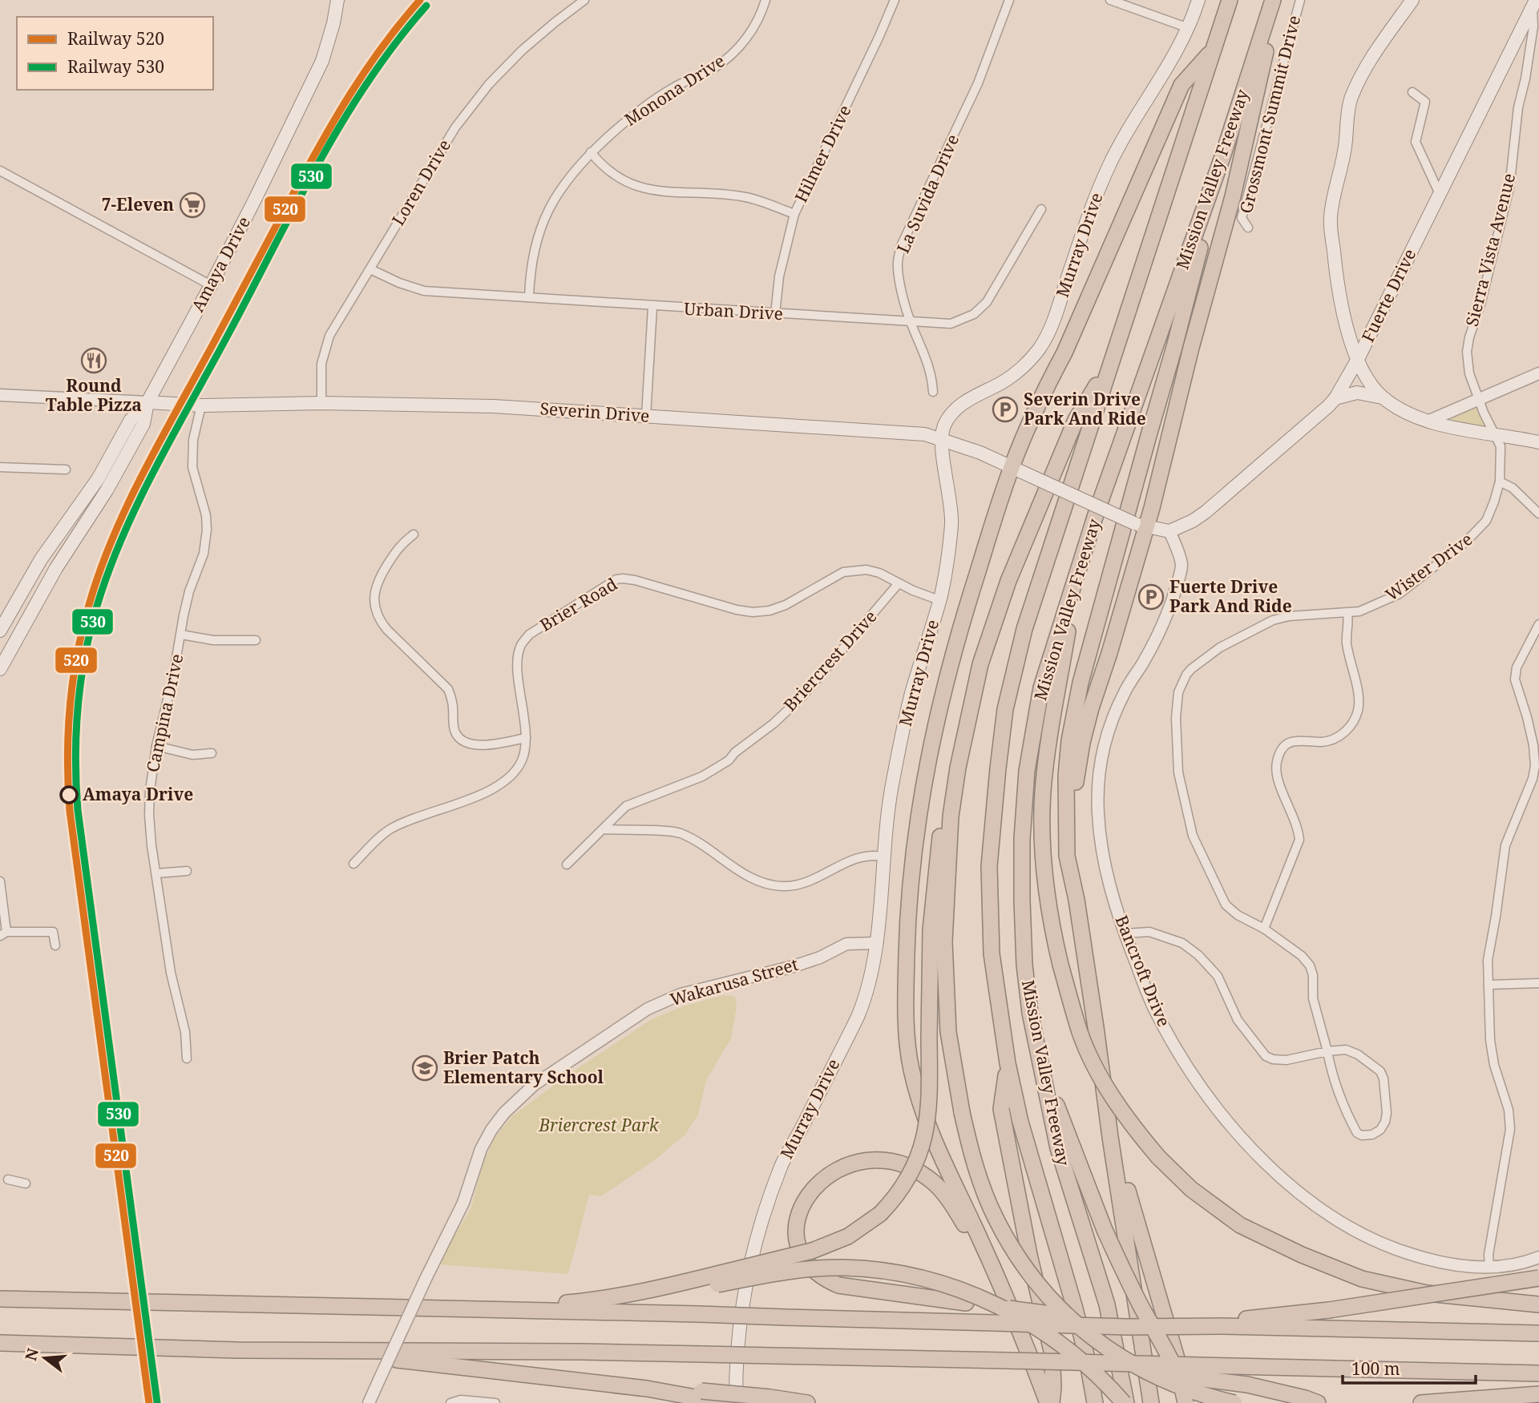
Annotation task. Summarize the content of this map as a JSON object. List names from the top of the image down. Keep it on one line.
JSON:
{"streets":{"highway":["Mission Valley Freeway"],"main road":["Murray Drive","Amaya Drive","Fuerte Drive","Severin Drive"],"street":["Monona Drive","Grossmont Summit Drive","Hilmer Drive","Loren Drive","La Suvida Drive","Sierra Vista Avenue","Urban Drive","Wister Drive","Brier Road","Briercrest Drive","Campina Drive","Bancroft Drive","Wakarusa Street"]},"crossings":[["Monona Drive","Urban Drive"],["Hilmer Drive","Urban Drive"],["Loren Drive","Urban Drive"],["Loren Drive","Severin Drive"],["La Suvida Drive","Urban Drive"],["Murray Drive","Severin Drive"],["Murray Drive","Brier Road"],["Murray Drive","Wakarusa Street"],["Sierra Vista Avenue","Fuerte Drive"],["Sierra Vista Avenue","Wister Drive"],["Amaya Drive","Severin Drive"],["Fuerte Drive","Severin Drive"],["Fuerte Drive","Bancroft Drive"],["Severin Drive","Campina Drive"],["Severin Drive","Bancroft Drive"],["Brier Road","Briercrest Drive"]],"parks":["Briercrest Park"],"places":{"supermarket":["7-Eleven"],"restaurant":["Round Table Pizza"],"parking":["Severin Drive Park And Ride","Fuerte Drive Park And Ride"],"other":["Amaya Drive"],"school or university":["Brier Patch Elementary School"]},"lines":["rail line 520","rail line 530"],"legend":["Railway 520","Railway 530"],"scale_bar":"100 m","north":"left"}
